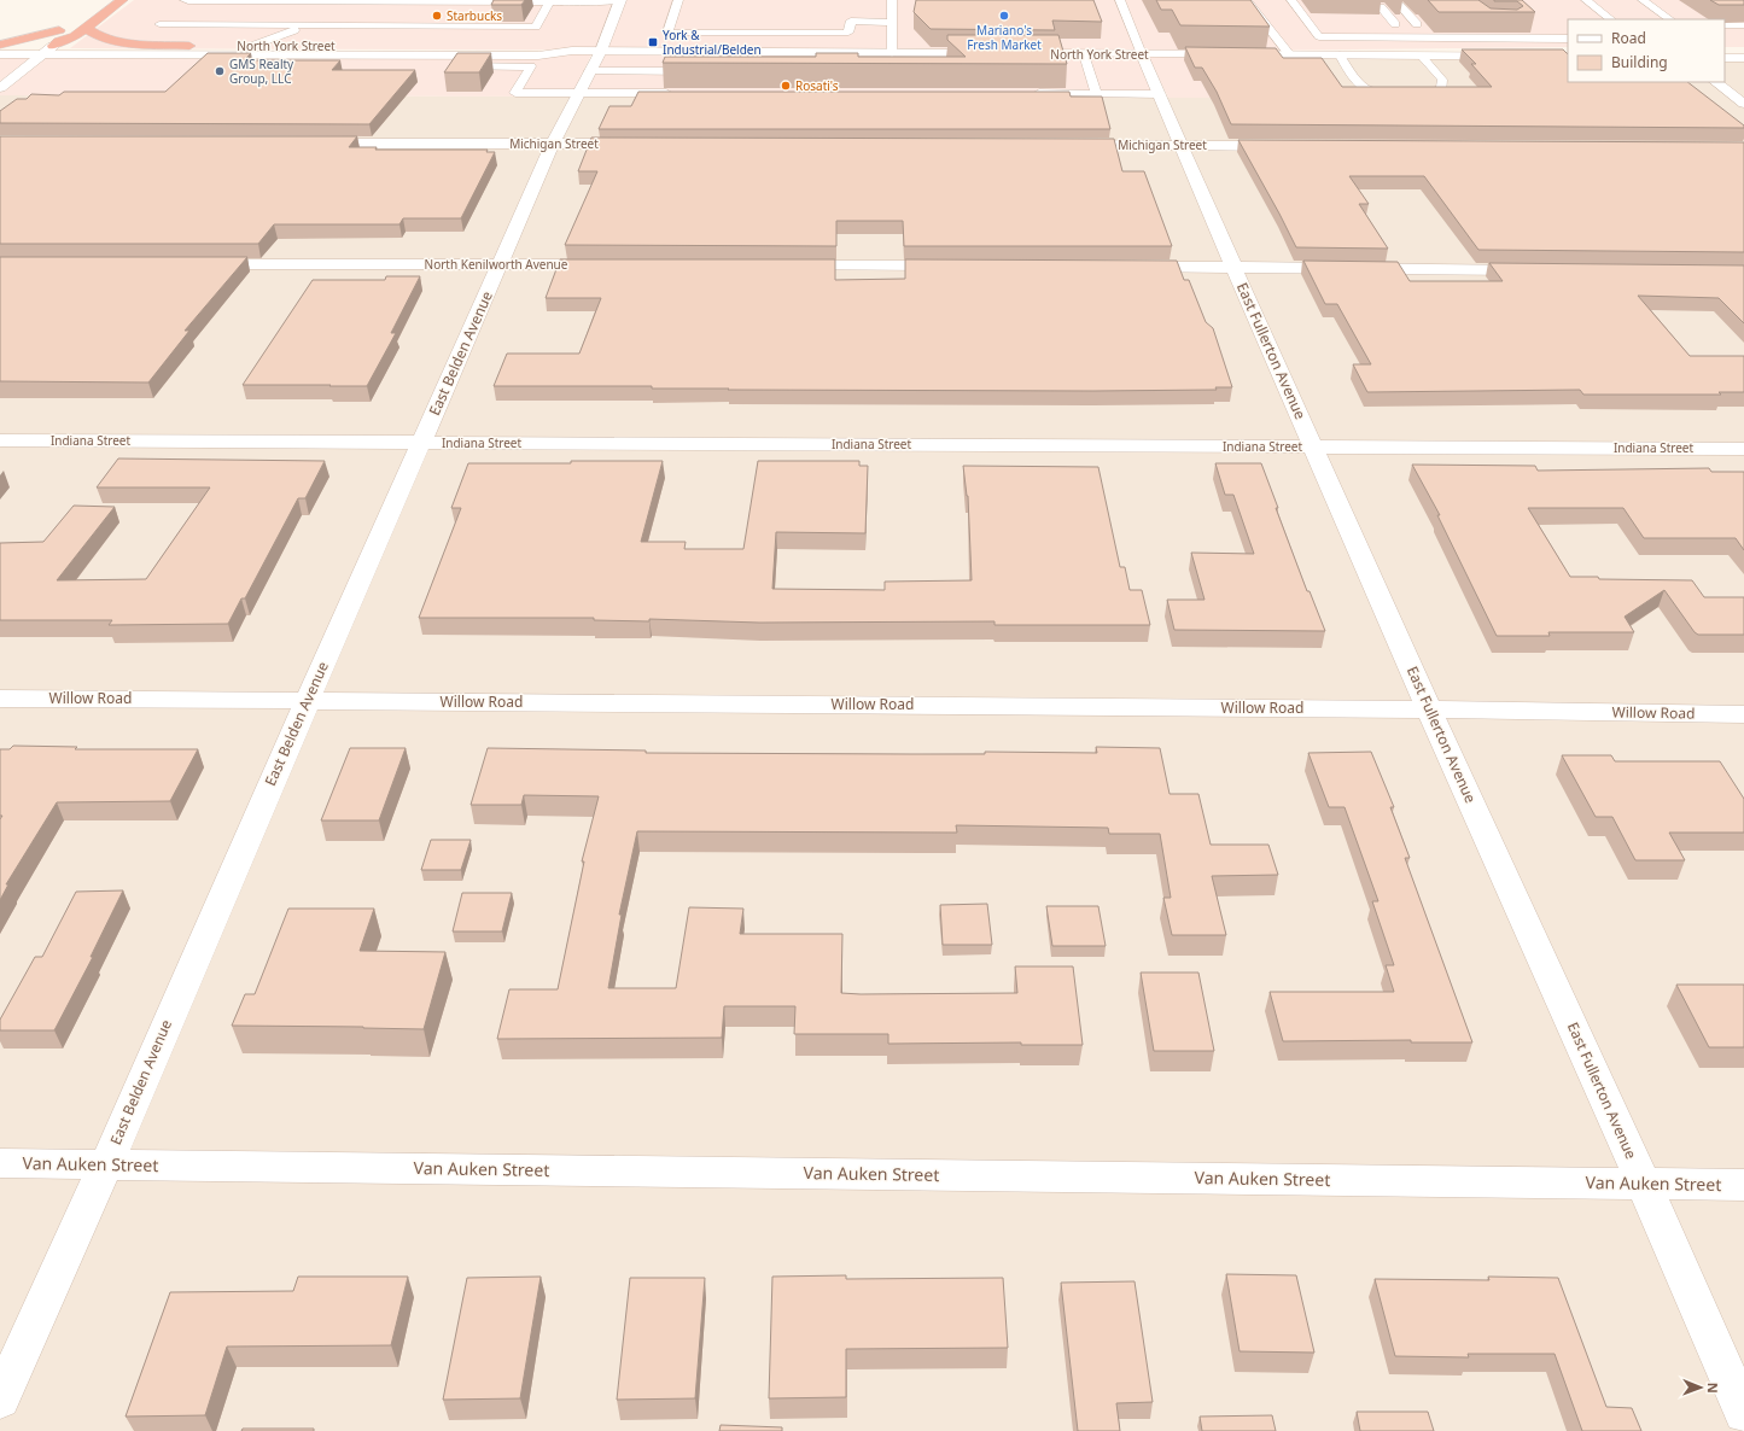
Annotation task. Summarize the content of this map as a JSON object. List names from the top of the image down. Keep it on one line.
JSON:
{"streets":{"street":["North York Street","Michigan Street","North Kenilworth Avenue","East Fullerton Avenue","East Belden Avenue","Indiana Street","Willow Road","Van Auken Street"]},"crossings":[["North York Street","East Fullerton Avenue"],["North York Street","East Belden Avenue"],["Michigan Street","East Fullerton Avenue"],["Michigan Street","East Belden Avenue"],["North Kenilworth Avenue","East Belden Avenue"],["East Fullerton Avenue","Indiana Street"],["East Fullerton Avenue","Willow Road"],["East Fullerton Avenue","Van Auken Street"],["East Belden Avenue","Indiana Street"],["East Belden Avenue","Willow Road"],["East Belden Avenue","Van Auken Street"]],"places":{"other":["Starbucks","Mariano's Fresh Market","GMS Realty Group, LLC","Rosati's"],"transit":["York & Industrial/Belden"]},"legend":["Road","Building"],"north":"right"}
